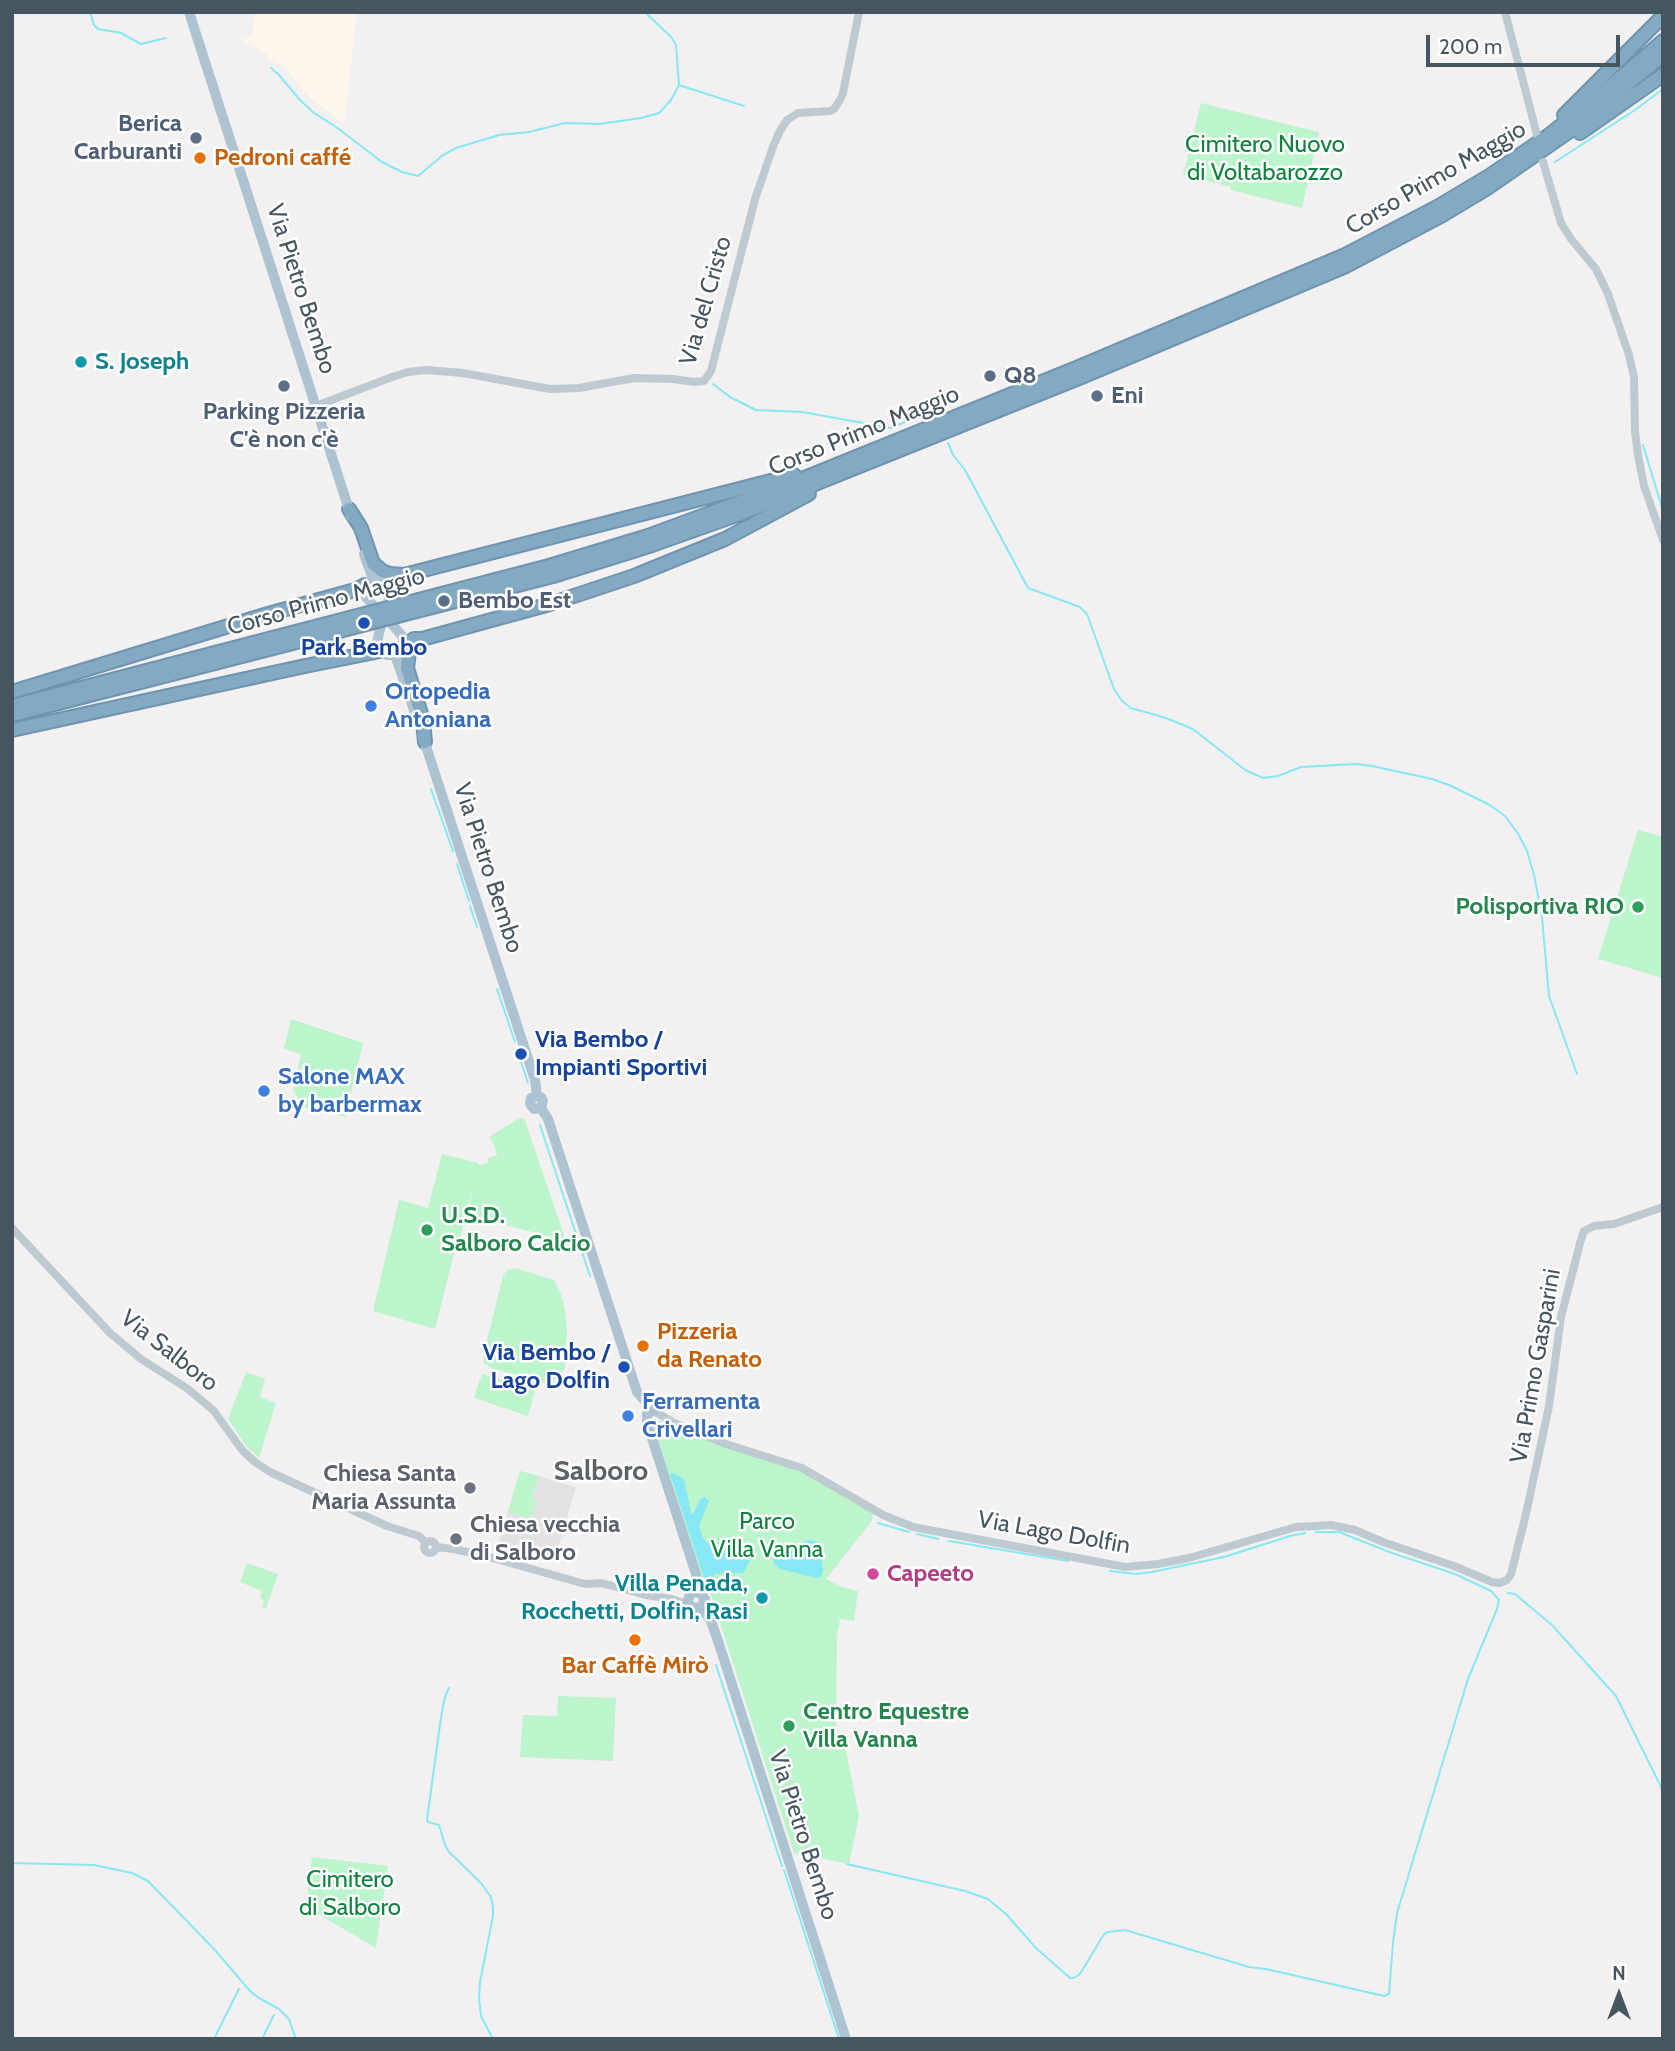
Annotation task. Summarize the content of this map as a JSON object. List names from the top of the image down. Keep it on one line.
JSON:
{"streets":{"highway":["Corso Primo Maggio"],"main road":["Via Pietro Bembo"],"street":["Via del Cristo","Via Salboro","Via Primo Gasparini","Via Lago Dolfin"]},"crossings":[["Via Pietro Bembo","Via del Cristo"],["Via Pietro Bembo","Via Salboro"],["Via Pietro Bembo","Via Lago Dolfin"],["Via Primo Gasparini","Via Lago Dolfin"]],"districts":["Salboro"],"parks":["Cimitero Nuovo di Voltabarozzo","Parco Villa Vanna","Cimitero di Salboro"],"places":["Berica Carburanti","Pedroni caffé","S. Joseph","Q8","Parking Pizzeria C'è non c'è","Eni","Bembo Est","Park Bembo","Ortopedia Antoniana","Polisportiva RIO","Via Bembo / Impianti Sportivi","Salone MAX by barbermax","U.S.D. Salboro Calcio","Pizzeria da Renato","Via Bembo / Lago Dolfin","Ferramenta Crivellari","Chiesa Santa Maria Assunta","Chiesa vecchia di Salboro","Capeeto","Villa Penada, Rocchetti, Dolfin, Rasi","Bar Caffè Mirò","Centro Equestre Villa Vanna"],"scale_bar":"200 m","north":"top"}
